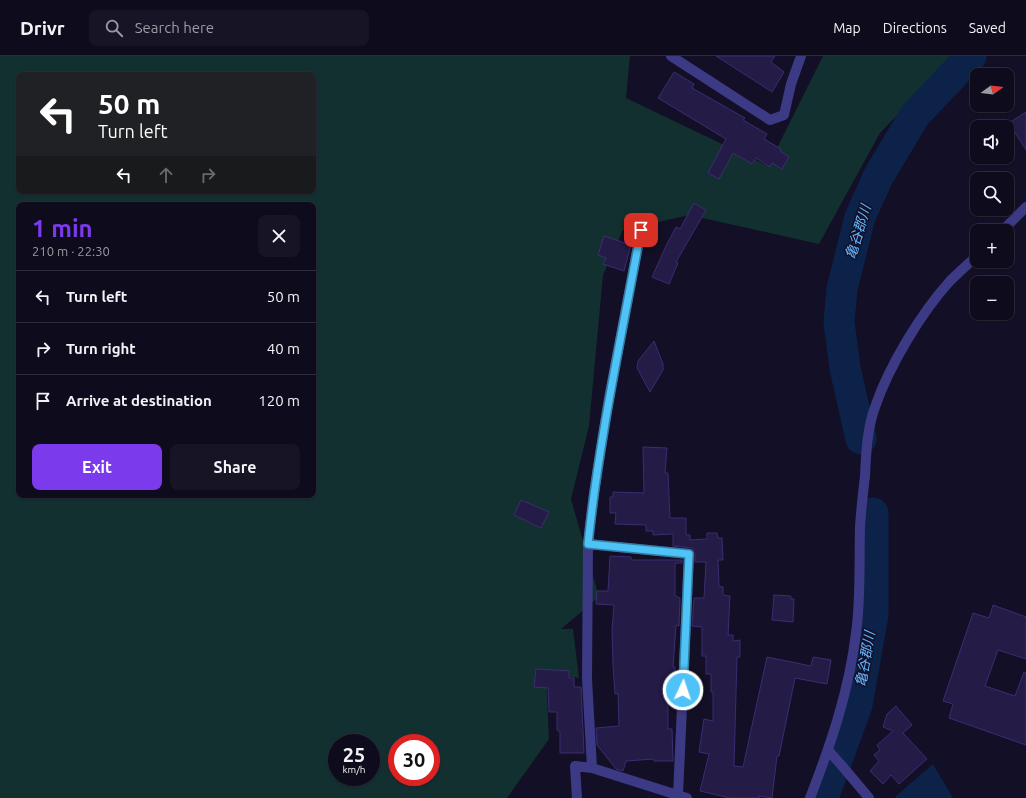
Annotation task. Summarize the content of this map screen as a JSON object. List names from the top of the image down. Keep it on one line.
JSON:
{"water":["亀谷郡川"],"north":"right","page":{"header":"Drivr","search":"Search here","nav":["Map","Directions","Saved"],"map_buttons":["+","−"],"turn":["50 m","Turn left"],"heading":["1 min","210 m · 22:30"],"list":[{"name":"Turn left","value":"50 m"},{"name":"Turn right","value":"40 m"},{"name":"Arrive at destination","value":"120 m"}],"buttons":["Exit","Share"],"speed":"25 km/h","limit":"30"}}
